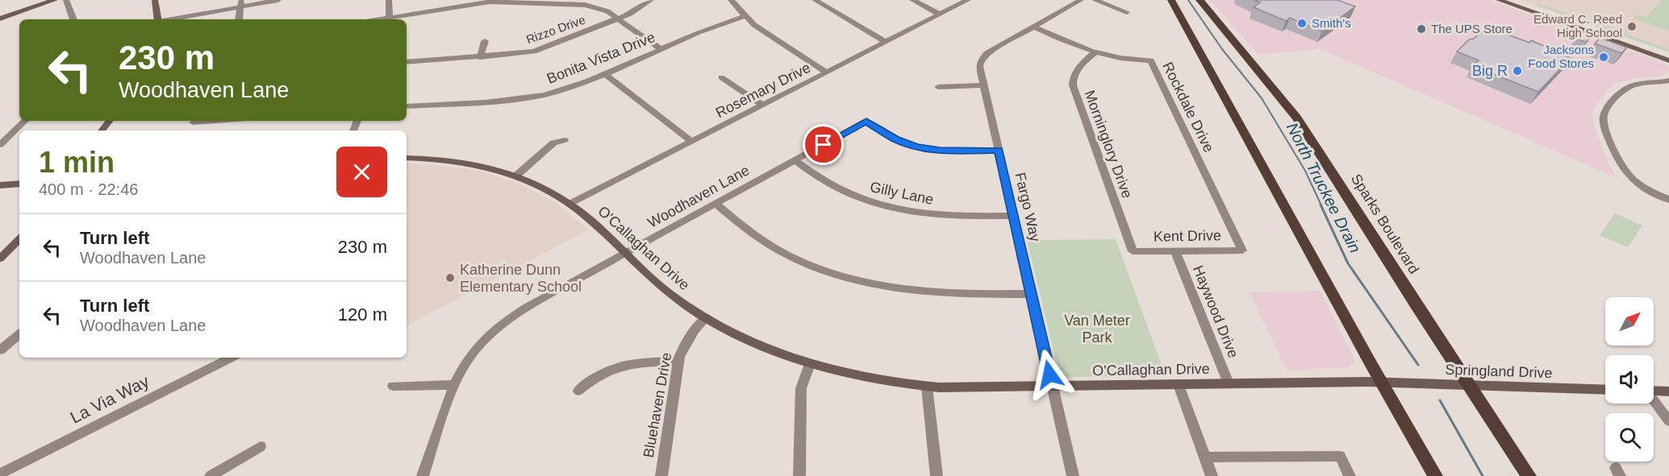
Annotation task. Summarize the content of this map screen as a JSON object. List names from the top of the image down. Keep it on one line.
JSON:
{"streets":{"main road":["Sparks Boulevard"],"street":["Rizzo Drive","Bonita Vista Drive","Rosemary Drive","Rockdale Drive","Morninglory Drive","Gilly Lane","Woodhaven Lane","Fargo Way","Kent Drive","O'Callaghan Drive","Haywood Drive","Springland Drive","La Via Way","Bluehaven Drive"]},"crossings":[["Rosemary Drive","O'Callaghan Drive"],["Rockdale Drive","Morninglory Drive"],["Rockdale Drive","Fargo Way"],["Rockdale Drive","Kent Drive"],["Morninglory Drive","Kent Drive"],["Gilly Lane","Woodhaven Lane"],["Gilly Lane","Fargo Way"],["Woodhaven Lane","Fargo Way"],["Woodhaven Lane","O'Callaghan Drive"],["Fargo Way","O'Callaghan Drive"],["Sparks Boulevard","Springland Drive"],["Kent Drive","Haywood Drive"],["O'Callaghan Drive","Haywood Drive"],["O'Callaghan Drive","Springland Drive"],["O'Callaghan Drive","Bluehaven Drive"]],"water":["North Truckee Drain"],"parks":["Van Meter Park"],"places":["Smith's","Edward C. Reed High School","The UPS Store","Jacksons Food Stores","Big R","Katherine Dunn Elementary School"],"north":"top right","page":{"turn":["230 m","Woodhaven Lane"],"heading":["1 min","400 m · 22:46"],"list":[{"name":"Turn left","note":"Woodhaven Lane","value":"230 m"},{"name":"Turn left","note":"Woodhaven Lane","value":"120 m"}]}}
